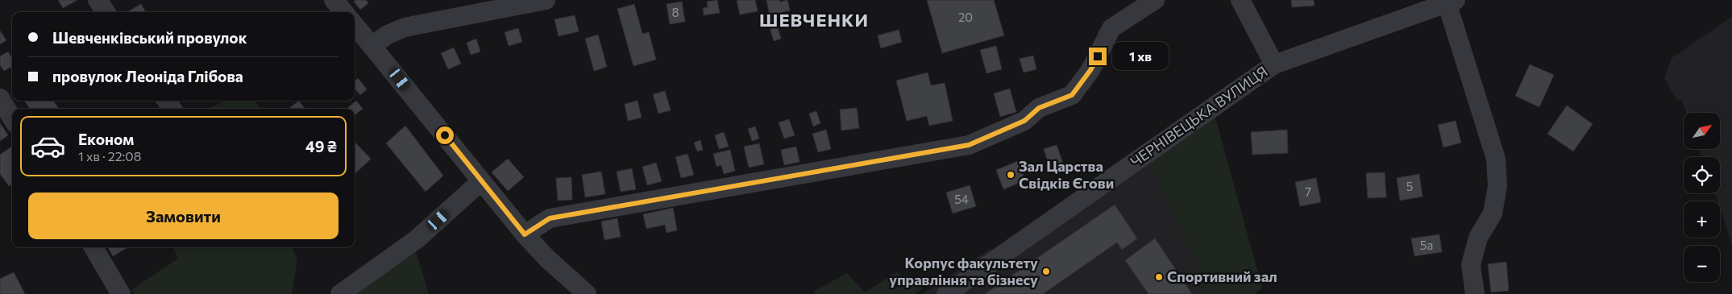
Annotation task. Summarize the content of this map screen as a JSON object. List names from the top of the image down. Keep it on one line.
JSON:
{"streets":{"street":["ЧЕРНІВЕЦЬКА ВУЛИЦЯ"]},"districts":["ШЕВЧЕНКИ"],"places":["Зал Царства Свідків Єгови","Корпус факультету управління та бізнесу","Спортивний зал"],"house_numbers":["8","20","5","7","54","5а"],"north":"top right","page":{"banner":["Шевченківський провулок","провулок Леоніда Глібова"],"bubble":"1 хв","map_buttons":["+","−"],"list":[{"name":"Економ","note":"1 хв · 22:08","value":"49 ₴"}],"buttons":"Замовити"}}
